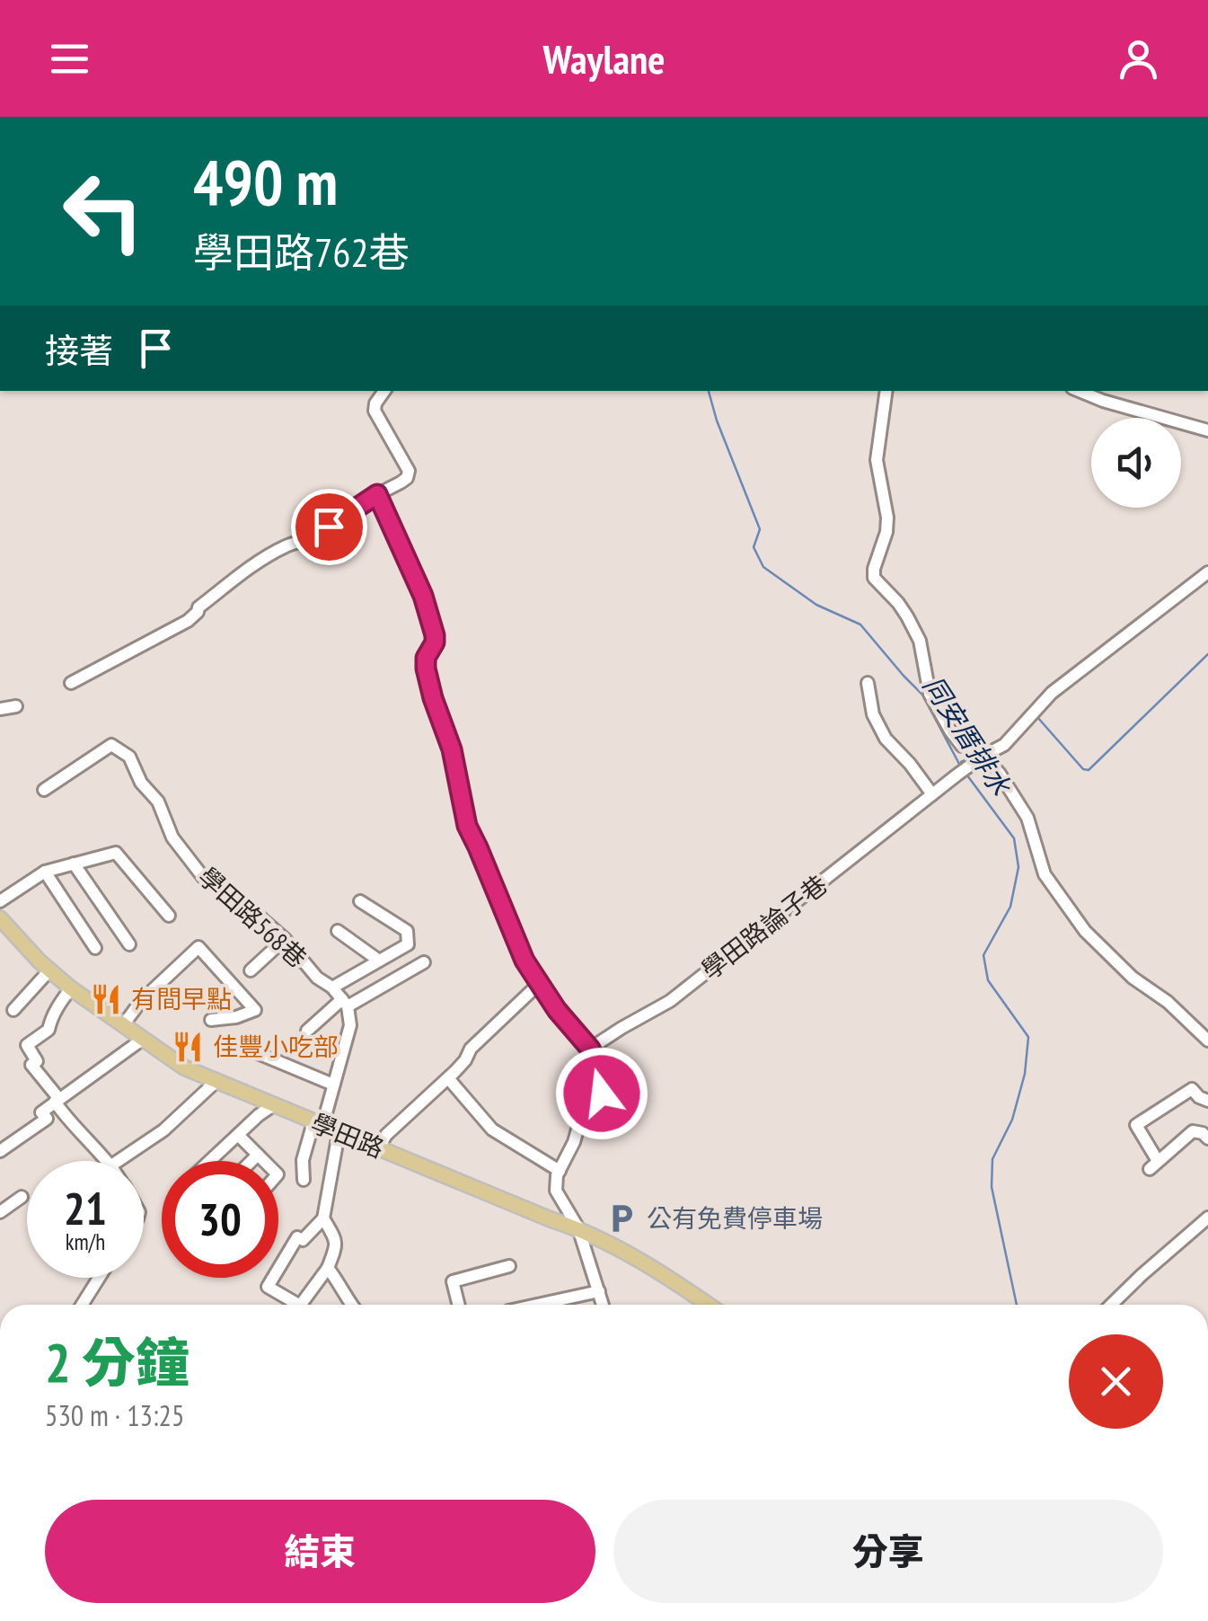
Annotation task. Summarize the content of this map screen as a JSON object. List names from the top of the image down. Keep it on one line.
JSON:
{"streets":{"main road":["學田路"],"street":["學田路568巷","學田路論子巷"]},"water":["同安厝排水"],"places":{"restaurant":["有間早點","佳豐小吃部"],"parking":["公有免費停車場"]},"page":{"header":"Waylane","turn":["490 m","學田路762巷"],"then":"接著","speed":"21 km/h","limit":"30","heading":["2 分鐘","530 m · 13:25"],"buttons":["結束","分享"]}}
